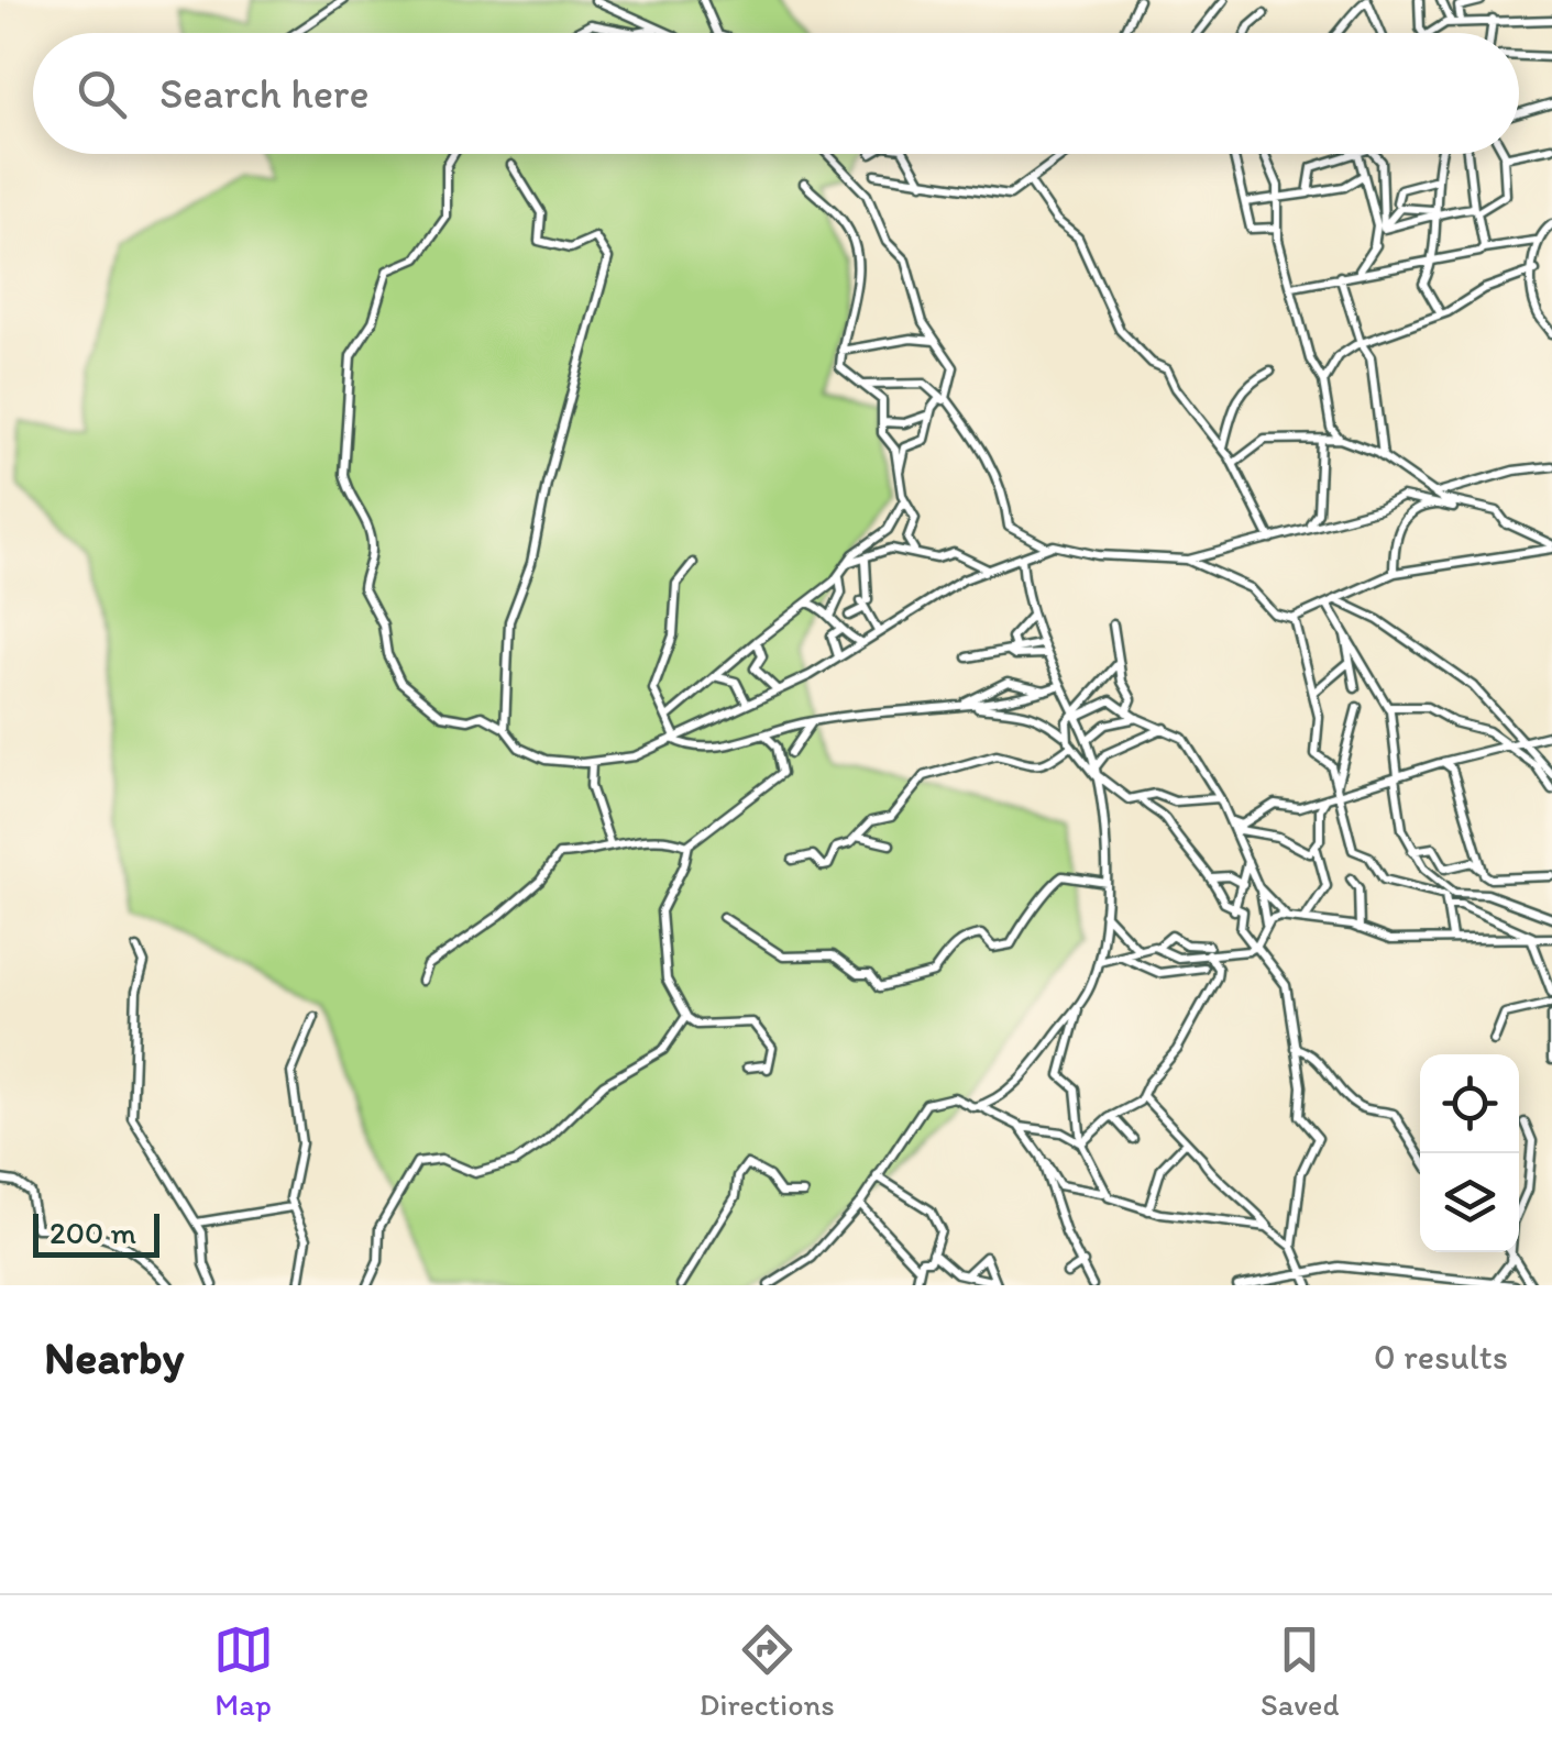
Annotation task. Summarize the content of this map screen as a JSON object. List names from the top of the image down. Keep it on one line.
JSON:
{"scale_bar":"200 m","page":{"search":"Search here","scale":"200 m","heading":["Nearby","0 results"],"nav":["Map","Directions","Saved"]}}
